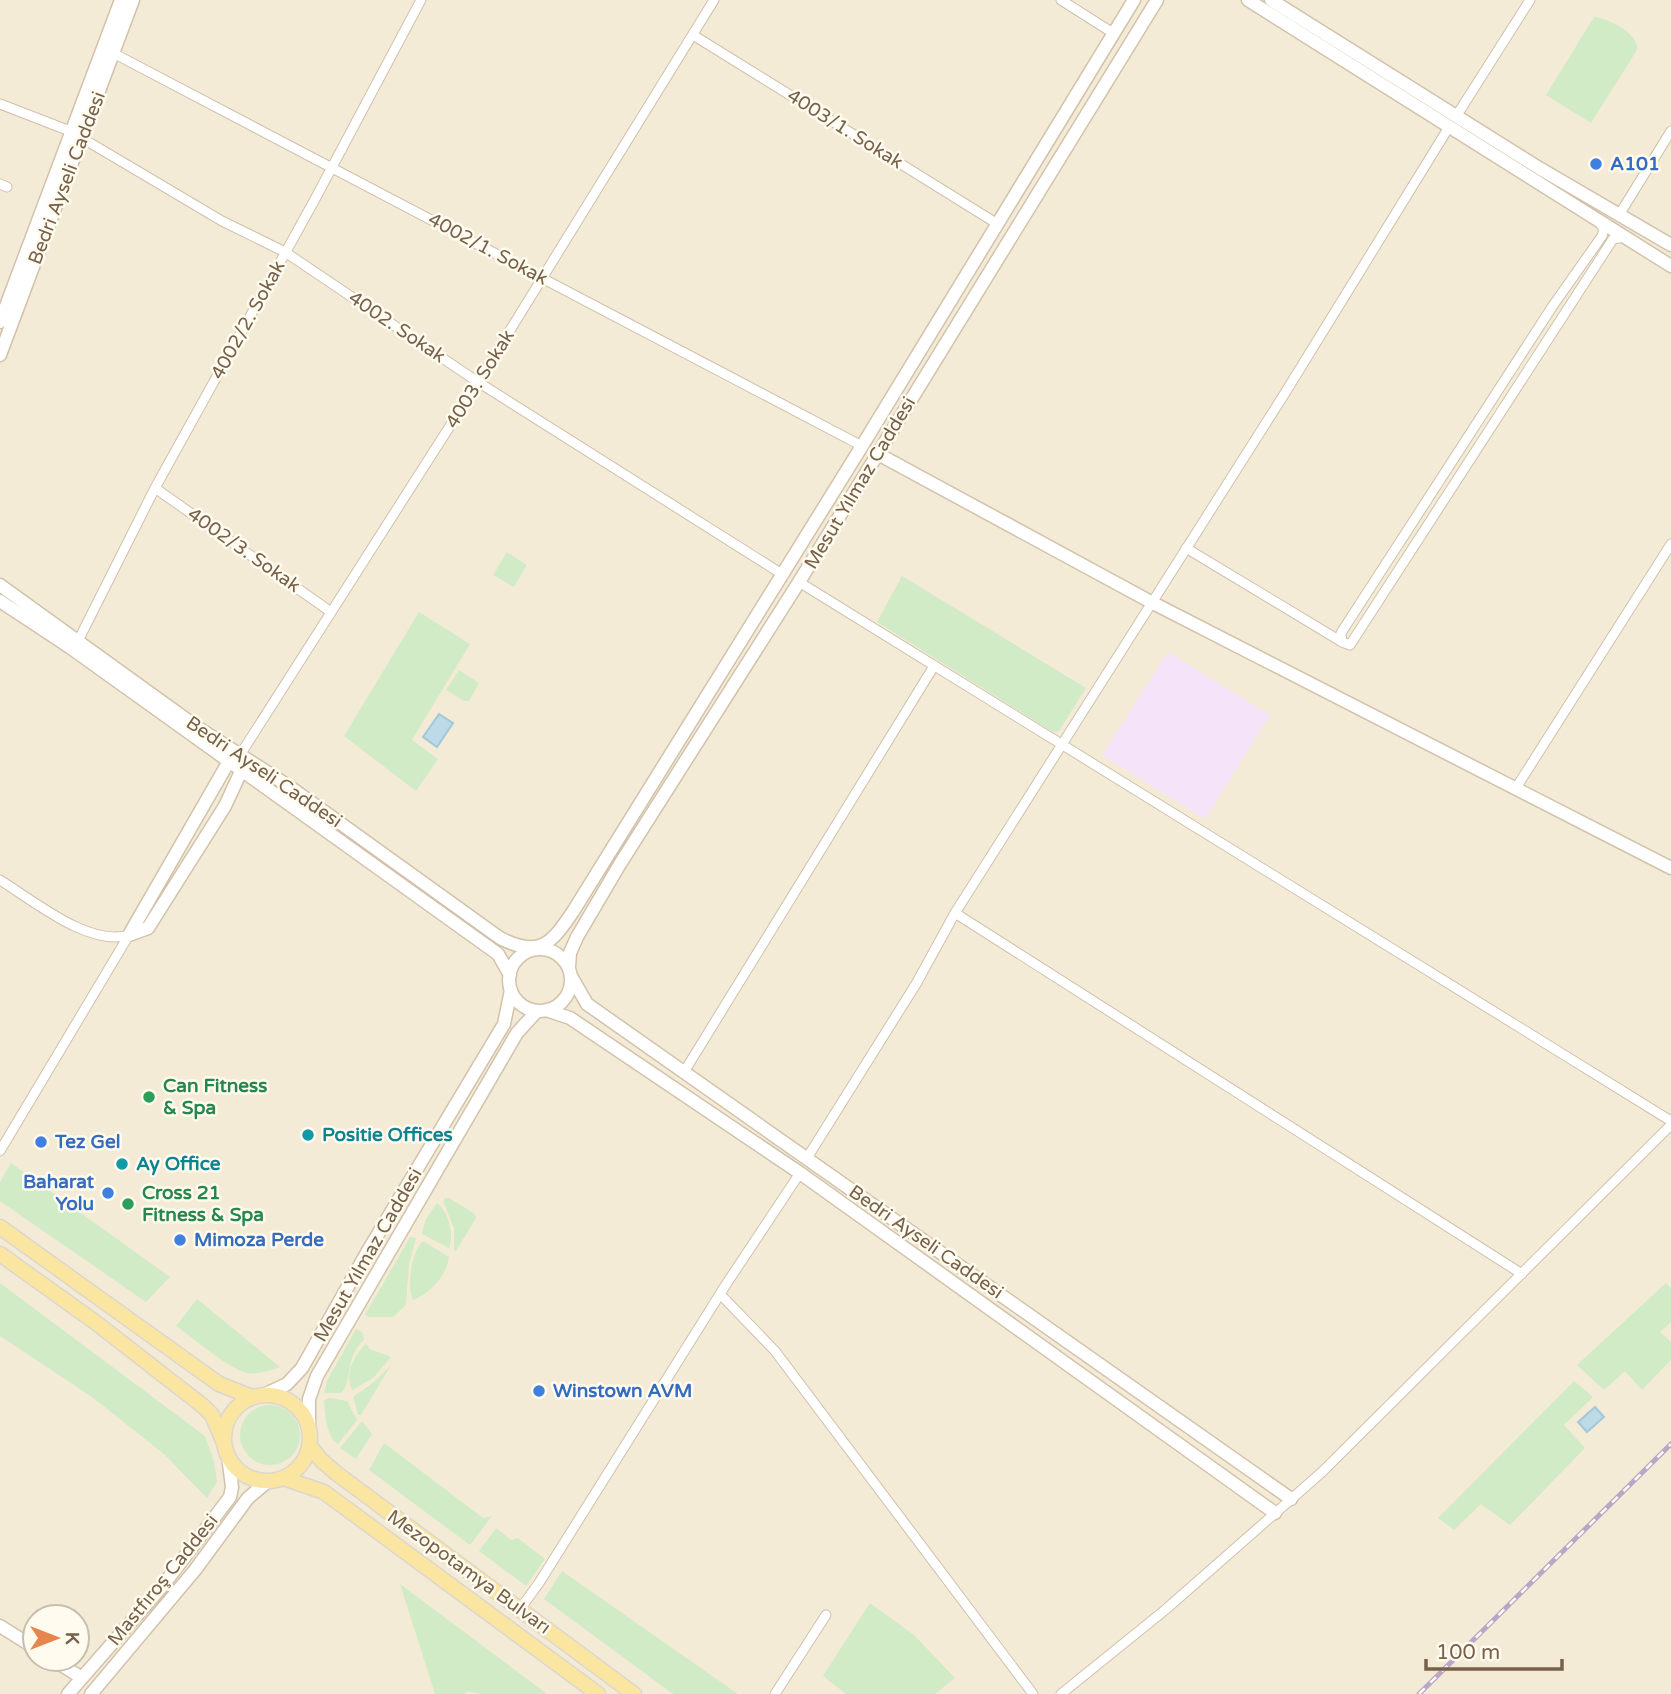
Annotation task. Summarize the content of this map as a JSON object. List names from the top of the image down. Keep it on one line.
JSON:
{"streets":{"main road":["Bedri Ayseli Caddesi","Mesut Yılmaz Caddesi","Mezopotamya Bulvarı","Mastfıroş Caddesi"],"street":["4003/1. Sokak","4002/1. Sokak","4002/2. Sokak","4002. Sokak","4003. Sokak","4002/3. Sokak"]},"crossings":[["4003/1. Sokak","4003. Sokak"],["4003/1. Sokak","Mesut Yılmaz Caddesi"],["Bedri Ayseli Caddesi","4002/1. Sokak"],["Bedri Ayseli Caddesi","4002/2. Sokak"],["Bedri Ayseli Caddesi","4002. Sokak"],["Bedri Ayseli Caddesi","4003. Sokak"],["Bedri Ayseli Caddesi","Mesut Yılmaz Caddesi"],["4002/1. Sokak","4002/2. Sokak"],["4002/1. Sokak","4003. Sokak"],["4002/1. Sokak","Mesut Yılmaz Caddesi"],["4002/2. Sokak","4002. Sokak"],["4002/2. Sokak","4002/3. Sokak"],["4002. Sokak","4003. Sokak"],["4002. Sokak","Mesut Yılmaz Caddesi"],["4003. Sokak","4002/3. Sokak"],["Mesut Yılmaz Caddesi","Mezopotamya Bulvarı"],["Mesut Yılmaz Caddesi","Mastfıroş Caddesi"],["Mezopotamya Bulvarı","Mastfıroş Caddesi"]],"places":["A101","Can Fitness & Spa","Positie Offices","Tez Gel","Ay Office","Baharat Yolu","Cross 21 Fitness & Spa","Mimoza Perde","Winstown AVM"],"scale_bar":"100 m","north":"right"}
